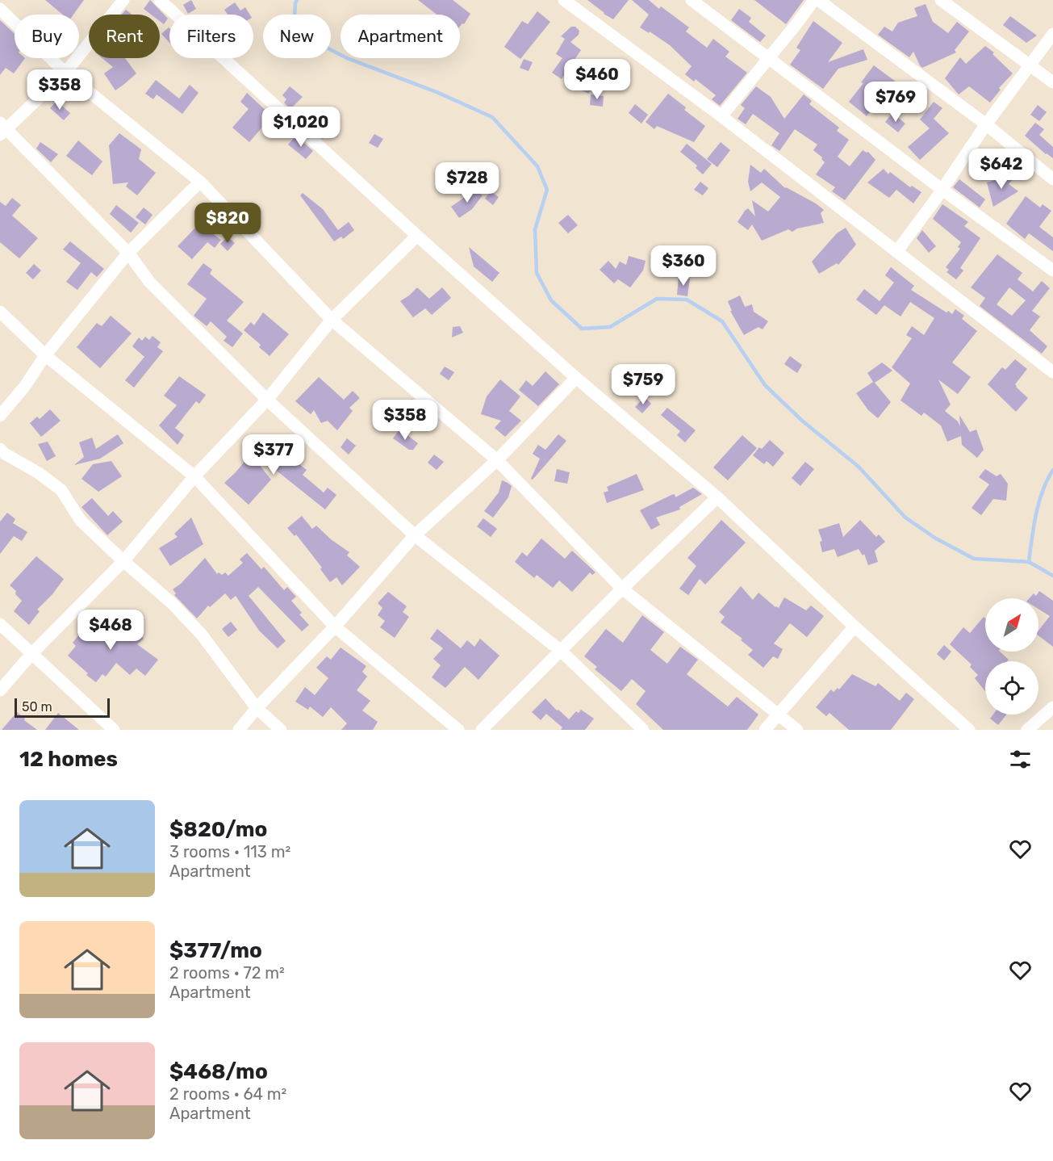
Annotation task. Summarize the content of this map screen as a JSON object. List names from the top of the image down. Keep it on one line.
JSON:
{"scale_bar":"50 m","north":"top right","page":{"chip":["Buy","Rent","Filters","New","Apartment"],"price":["$460","$358","$769","$1,020","$642","$728","$820","$360","$759","$358","$377","$468"],"scale":"50 m","heading":"12 homes","list":[{"name":"$820/mo","note":"3 rooms · 113 m² · Apartment"},{"name":"$377/mo","note":"2 rooms · 72 m² · Apartment"},{"name":"$468/mo","note":"2 rooms · 64 m² · Apartment"}]}}
